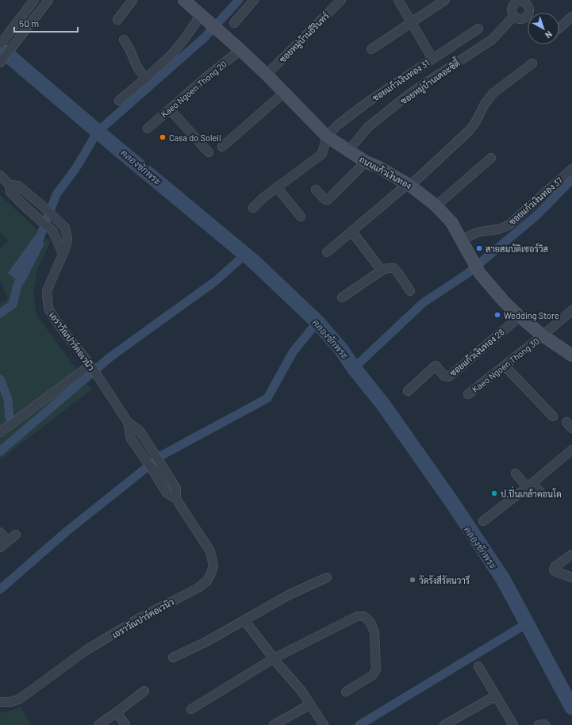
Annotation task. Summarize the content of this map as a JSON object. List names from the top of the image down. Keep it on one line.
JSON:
{"streets":{"street":["ซอยหมู่บ้านธีรินทร์","ซอยแก้วเงินทอง 31","ซอยหมู่บ้านเดอะซิตี้","Kaeo Ngoen Thong 20","ถนนแก้วเงินทอง","ซอยแก้วเงินทอง 37","เอราวัณปาร์คอเวนิว","ซอยแก้วเงินทอง 28","Kaeo Ngoen Thong 30"]},"crossings":[["ซอยหมู่บ้านธีรินทร์","ถนนแก้วเงินทอง"],["ซอยแก้วเงินทอง 31","ถนนแก้วเงินทอง"],["ซอยหมู่บ้านเดอะซิตี้","ถนนแก้วเงินทอง"],["Kaeo Ngoen Thong 20","ถนนแก้วเงินทอง"],["ถนนแก้วเงินทอง","ซอยแก้วเงินทอง 37"],["ถนนแก้วเงินทอง","ซอยแก้วเงินทอง 28"],["ถนนแก้วเงินทอง","Kaeo Ngoen Thong 30"]],"water":["คลองชักพระ"],"places":["Casa do Soleil","สายสมบัติเซอร์วิส","Wedding Store","ป.ปิ่นเกล้าคอนโด","วัดรังสีรัตนวารี"],"scale_bar":"50 m","north":"bottom right"}
